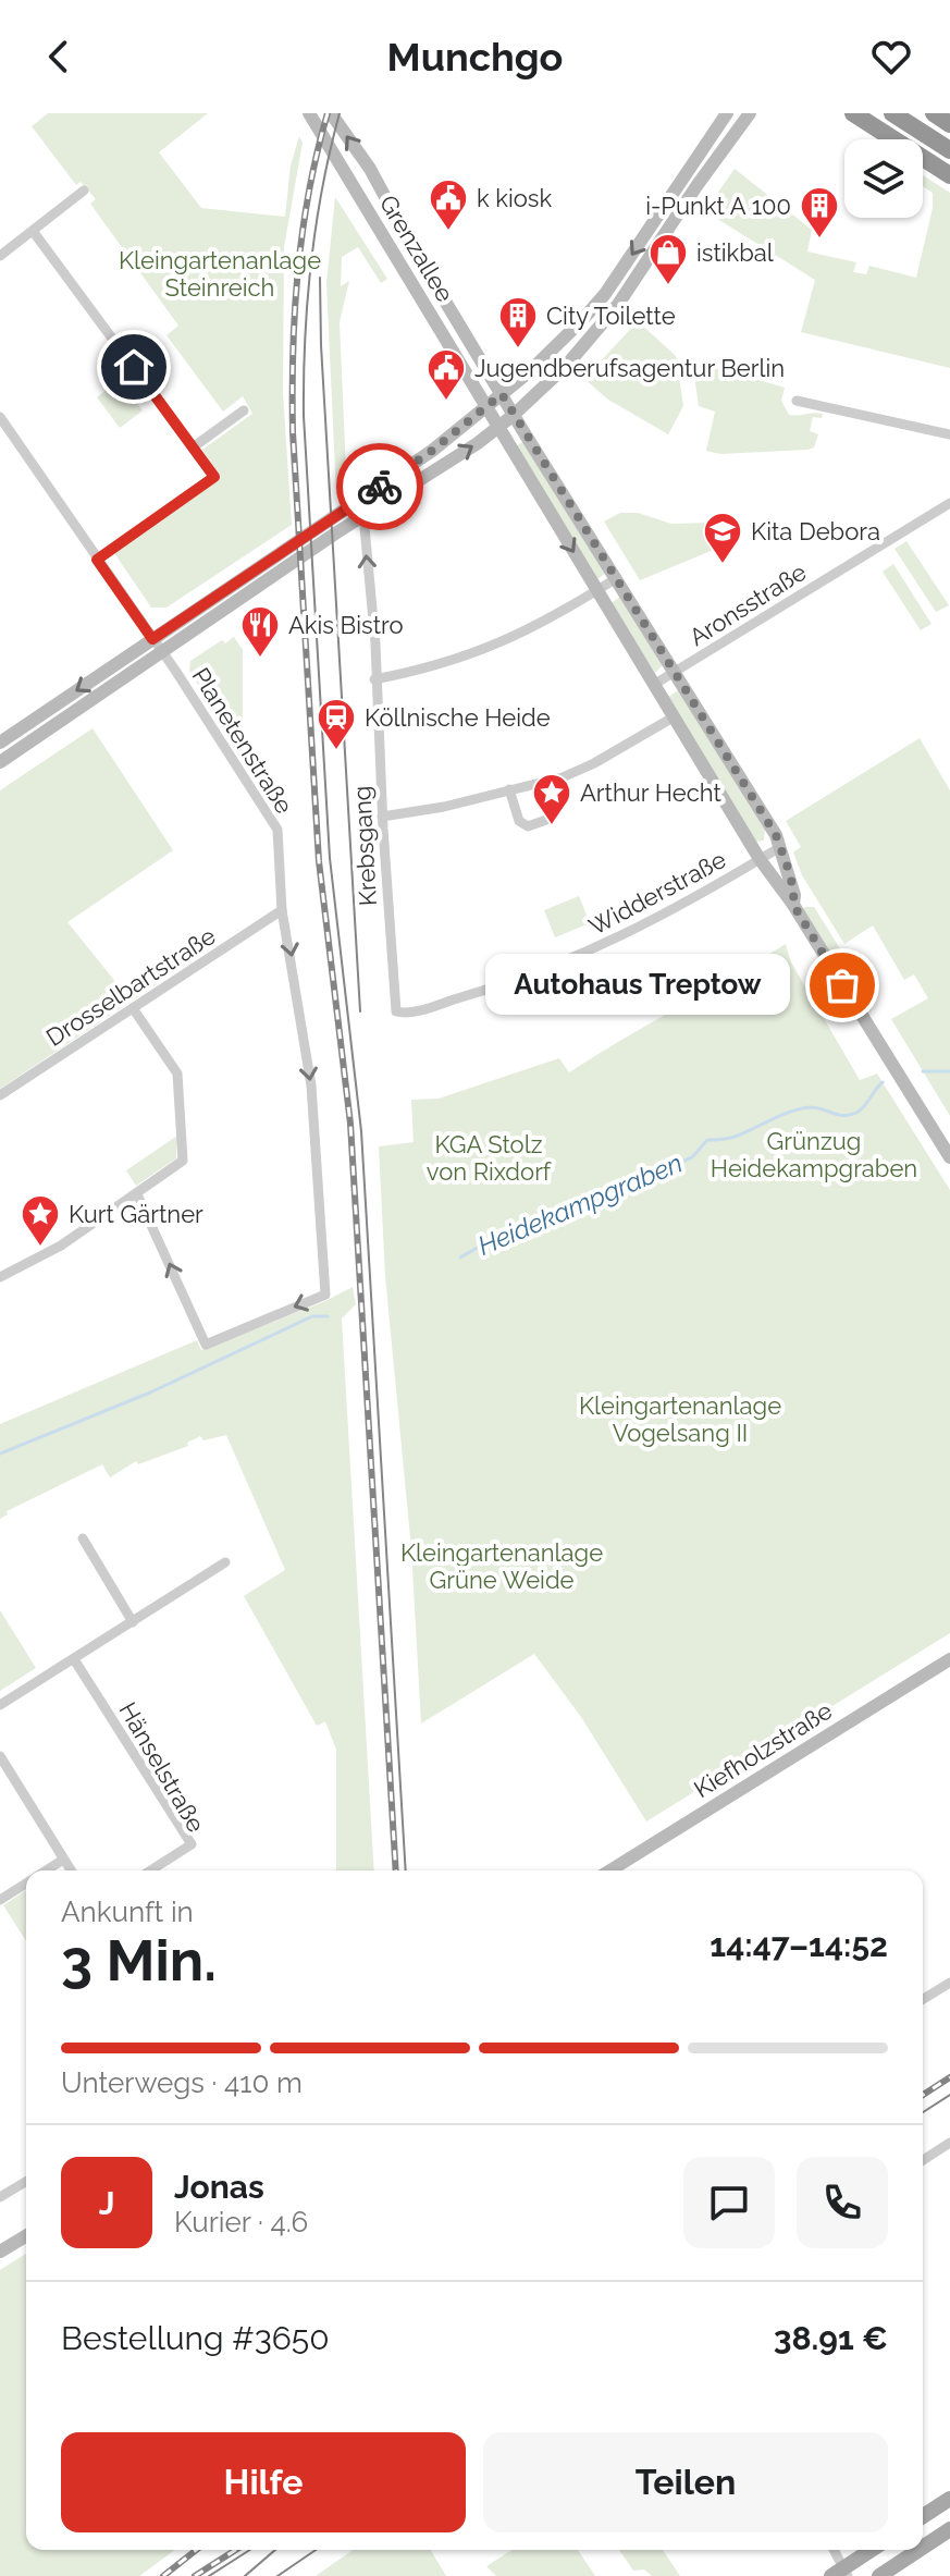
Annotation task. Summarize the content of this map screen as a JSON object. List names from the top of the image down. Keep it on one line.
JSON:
{"streets":{"main road":["Grenzallee","Kiefholzstraße"],"street":["Aronsstraße","Planetenstraße","Krebsgang","Widderstraße","Drosselbartstraße","Hänselstraße"]},"crossings":[["Grenzallee","Aronsstraße"],["Grenzallee","Widderstraße"],["Planetenstraße","Drosselbartstraße"],["Krebsgang","Widderstraße"]],"water":["Heidekampgraben"],"parks":["Kleingartenanlage Steinreich","Grünzug Heidekampgraben","KGA Stolz von Rixdorf","Kleingartenanlage Vogelsang II","Kleingartenanlage Grüne Weide"],"places":{"public building":["k kiosk","Jugendberufsagentur Berlin"],"building":["i-Punkt A 100","City Toilette"],"shop":["istikbal"],"school or university":["Kita Debora"],"restaurant":["Akis Bistro"],"station":["Köllnische Heide"],"place":["Arthur Hecht","Kurt Gärtner"],"other":["Autohaus Treptow"]},"page":{"header":"Munchgo","bubble":"Autohaus Treptow","heading":["3 Min.","Ankunft in","14:47–14:52"],"panel":["Jonas","Kurier · 4.6","Bestellung #3650","38.91 €"],"bar":"Unterwegs · 410 m","round":"J","buttons":["Hilfe","Teilen"]}}
